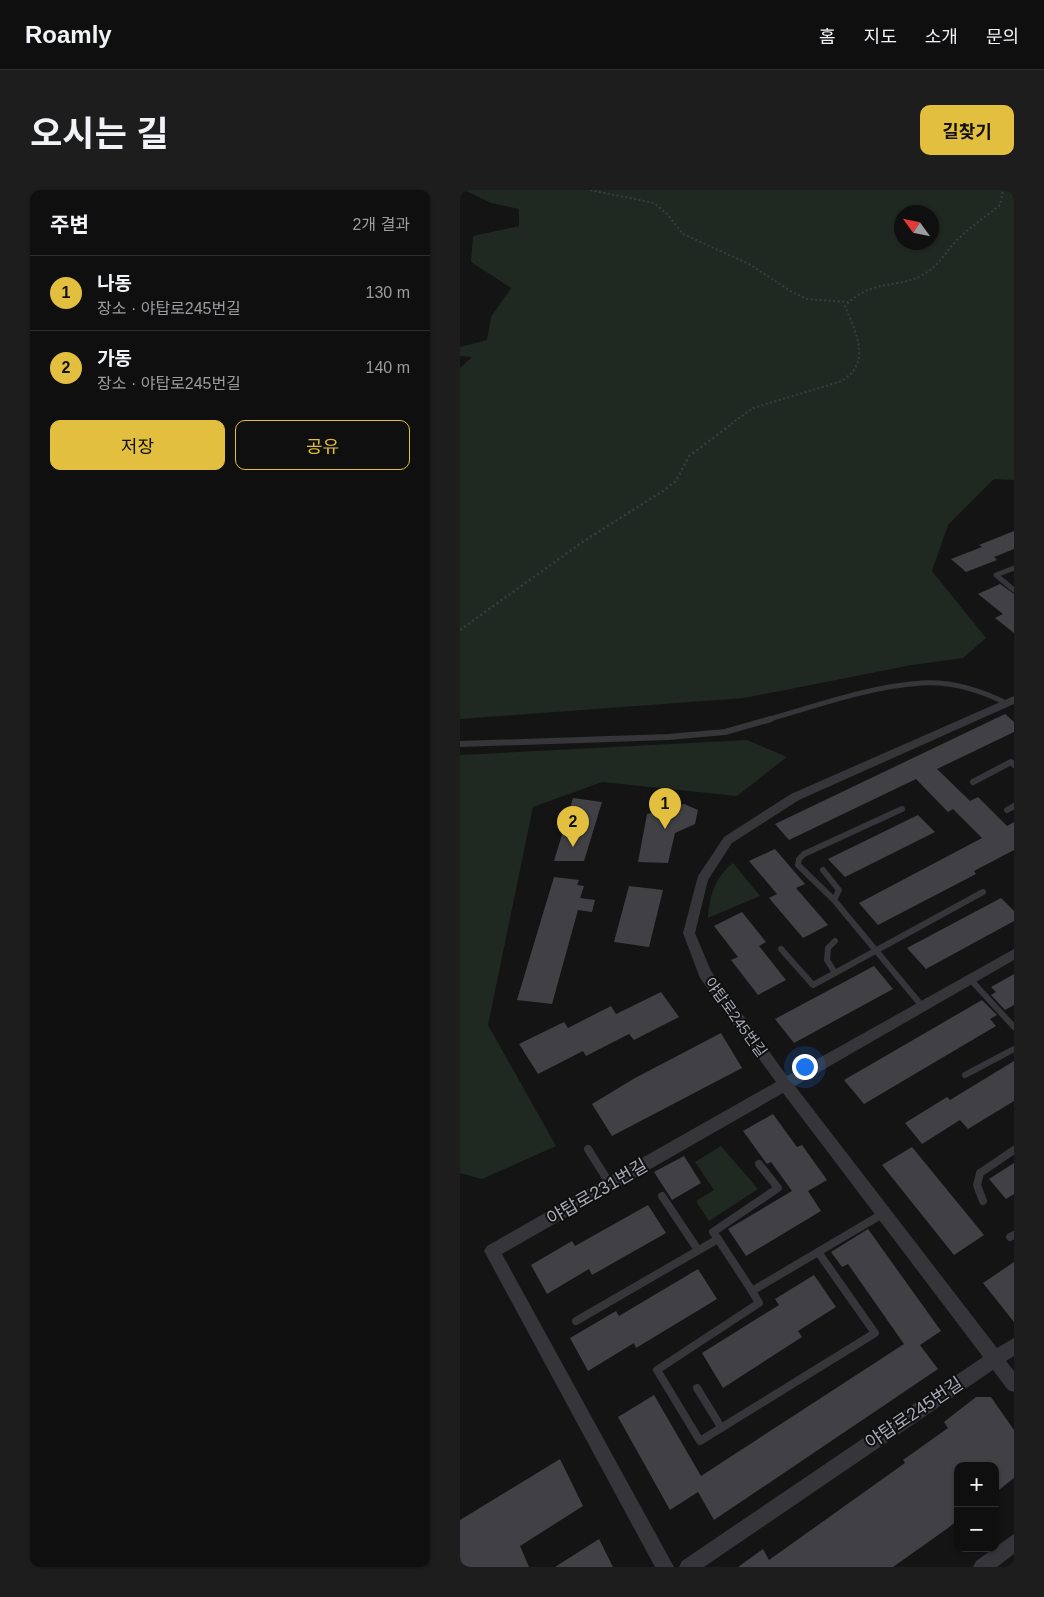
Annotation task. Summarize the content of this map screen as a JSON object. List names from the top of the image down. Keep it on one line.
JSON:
{"streets":{"street":["야탑로245번길","야탑로231번길"]},"crossings":[["야탑로245번길","야탑로231번길"]],"north":"top left","page":{"header":"Roamly","nav":["홈","지도","소개","문의"],"title":"오시는 길","buttons":["길찾기",["저장","공유"]],"heading":["주변","2개 결과"],"list":[{"mark":"1","name":"나동","note":"장소 · 야탑로245번길","value":"130 m"},{"mark":"2","name":"가동","note":"장소 · 야탑로245번길","value":"140 m"}],"pins":["1","2"],"map_buttons":["+","−"]}}
